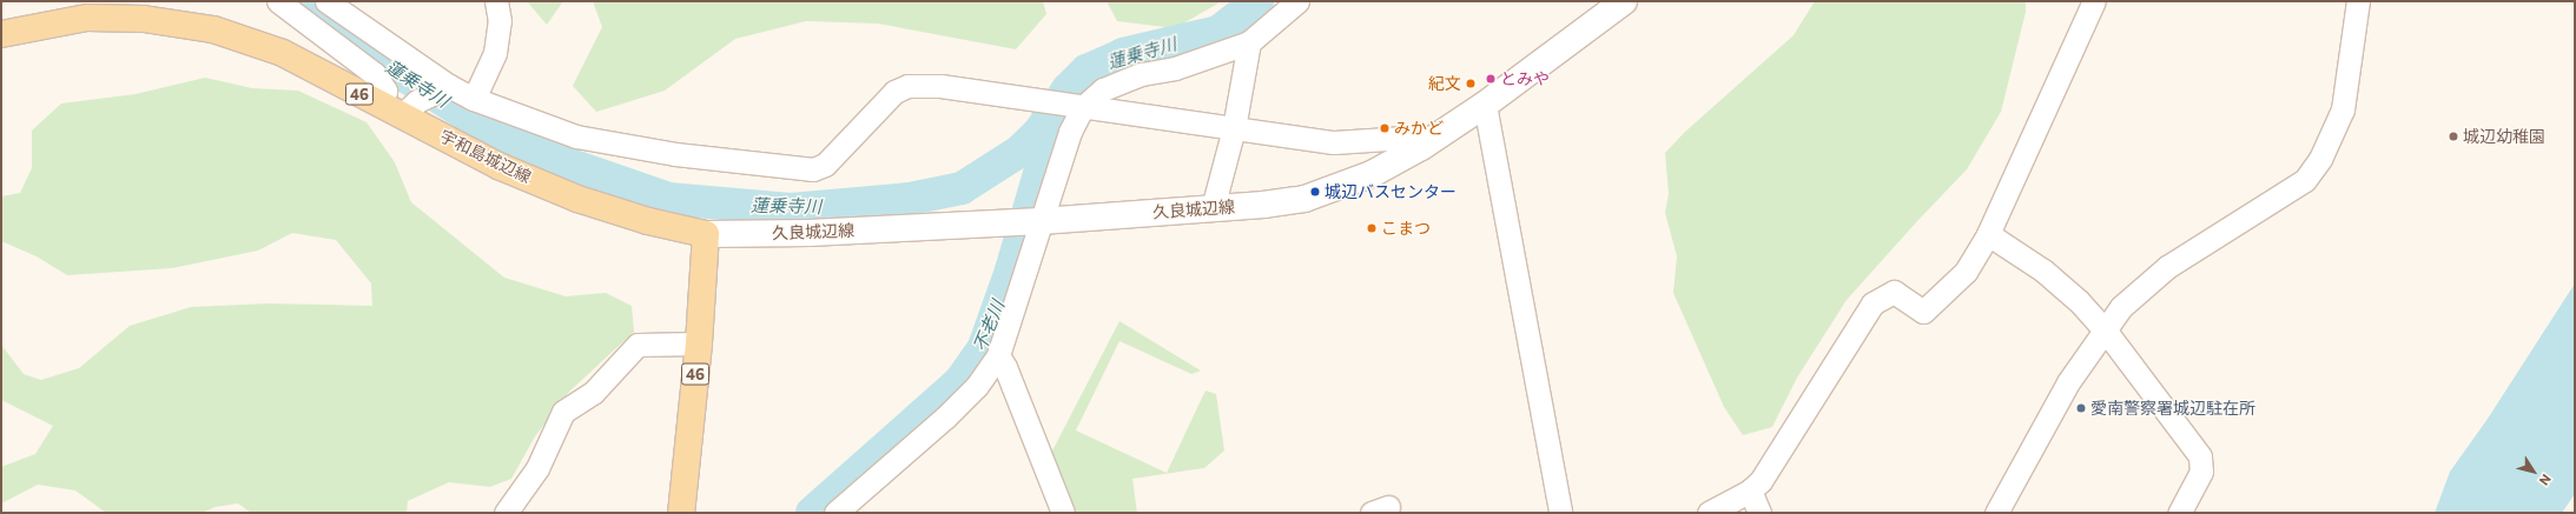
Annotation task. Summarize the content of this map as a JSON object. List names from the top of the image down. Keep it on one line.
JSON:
{"streets":{"main road":["46","宇和島城辺線","久良城辺線"]},"crossings":[["46","宇和島城辺線"],["46","久良城辺線"],["宇和島城辺線","久良城辺線"]],"water":["蓮乗寺川","不老川"],"places":["とみや","紀文","みかど","城辺幼稚園","城辺バスセンター","こまつ","愛南警察署城辺駐在所"],"north":"bottom right"}
